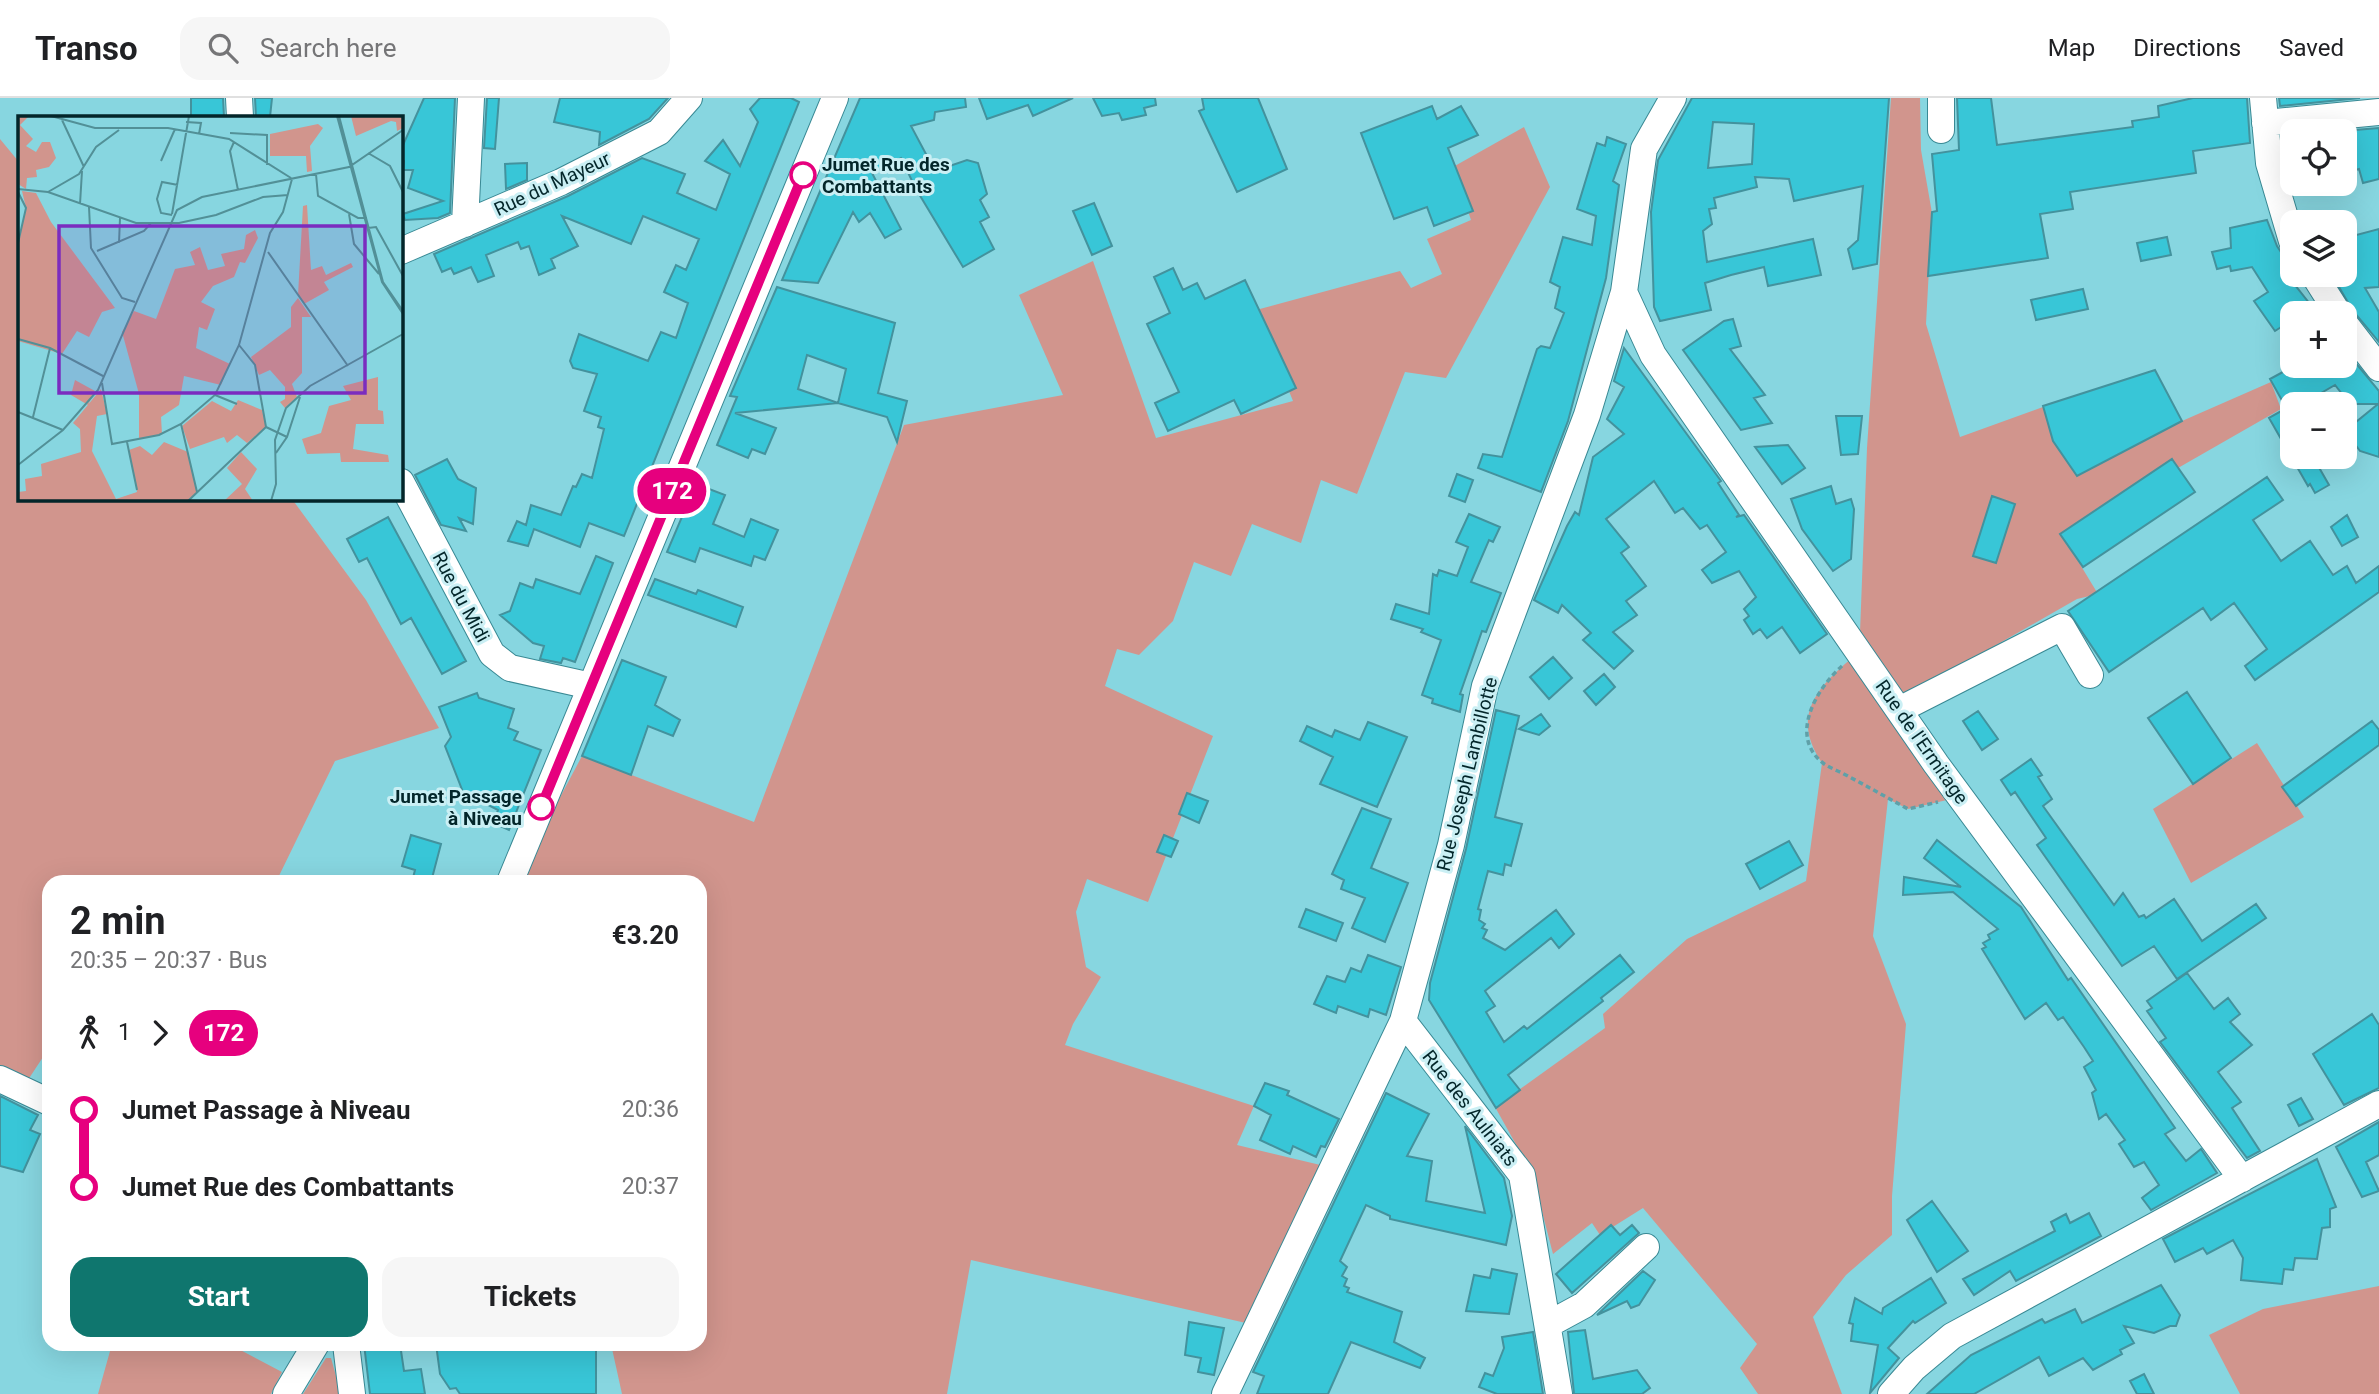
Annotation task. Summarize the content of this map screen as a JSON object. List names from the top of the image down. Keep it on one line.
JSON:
{"streets":{"street":["Rue du Mayeur","Rue du Midi","Rue de l'Ermitage","Rue Joseph Lambillotte","Rue des Aulniats"]},"crossings":[["Rue de l'Ermitage","Rue Joseph Lambillotte"],["Rue Joseph Lambillotte","Rue des Aulniats"]],"places":["Jumet Rue des Combattants","Jumet Passage à Niveau"],"lines":["bus line 172"],"page":{"header":"Transo","search":"Search here","nav":["Map","Directions","Saved"],"on_map":"172","map_buttons":["+","−"],"heading":["2 min","20:35 – 20:37 · Bus","€3.20"],"legs":["1","172"],"list":[{"name":"Jumet Passage à Niveau","value":"20:36"},{"name":"Jumet Rue des Combattants","value":"20:37"}],"buttons":["Start","Tickets"]}}
